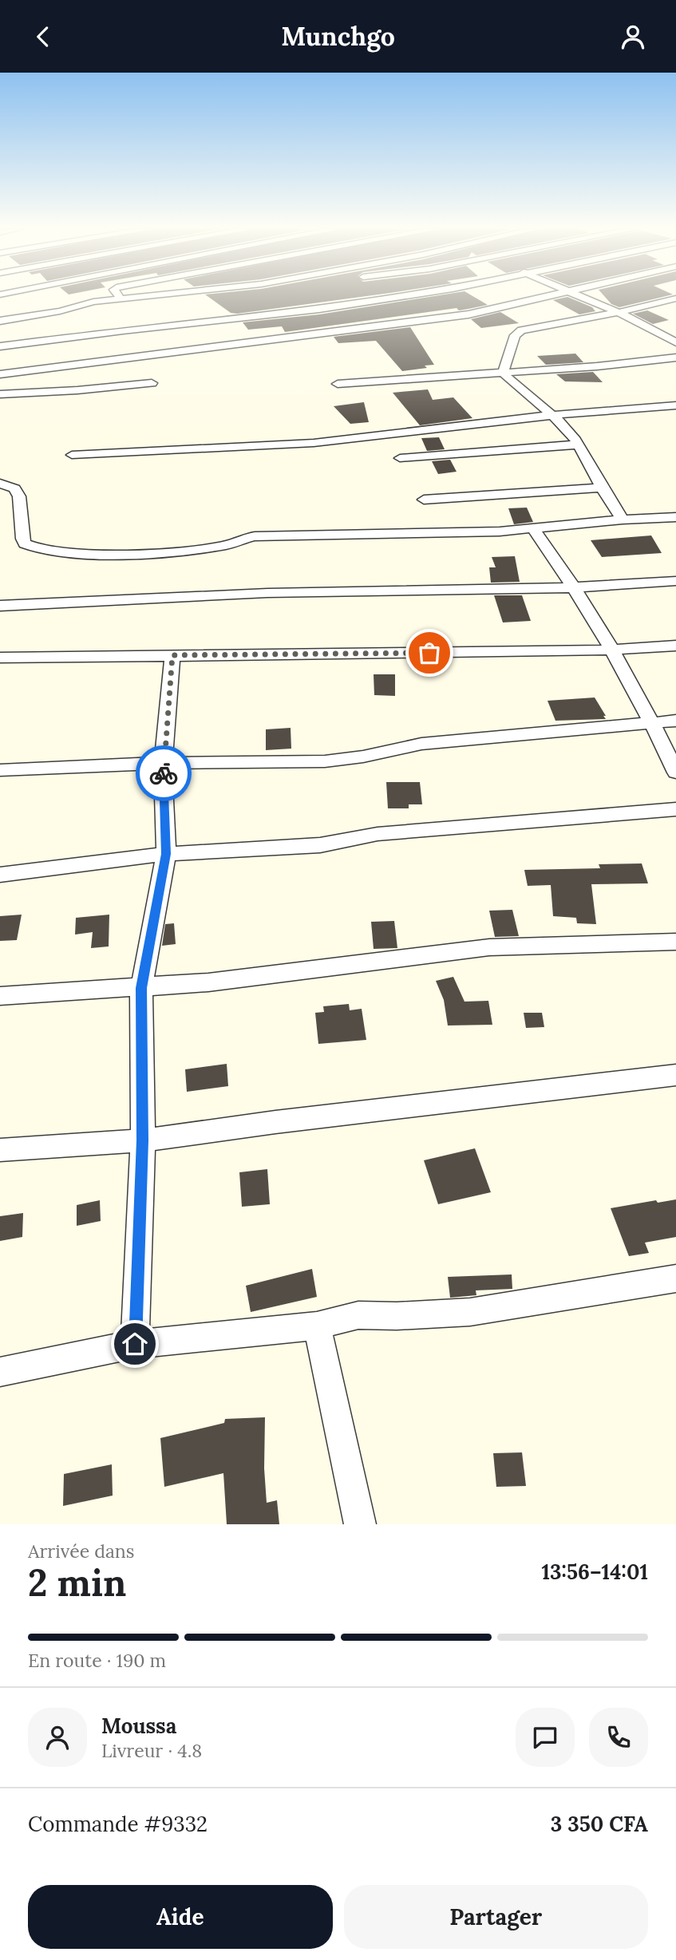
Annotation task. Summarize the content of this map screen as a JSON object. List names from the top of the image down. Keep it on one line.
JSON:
{"page":{"header":"Munchgo","heading":["2 min","Arrivée dans","13:56–14:01"],"panel":["Moussa","Livreur · 4.8","Commande #9332","3 350 CFA"],"bar":"En route · 190 m","buttons":["Aide","Partager"]}}
